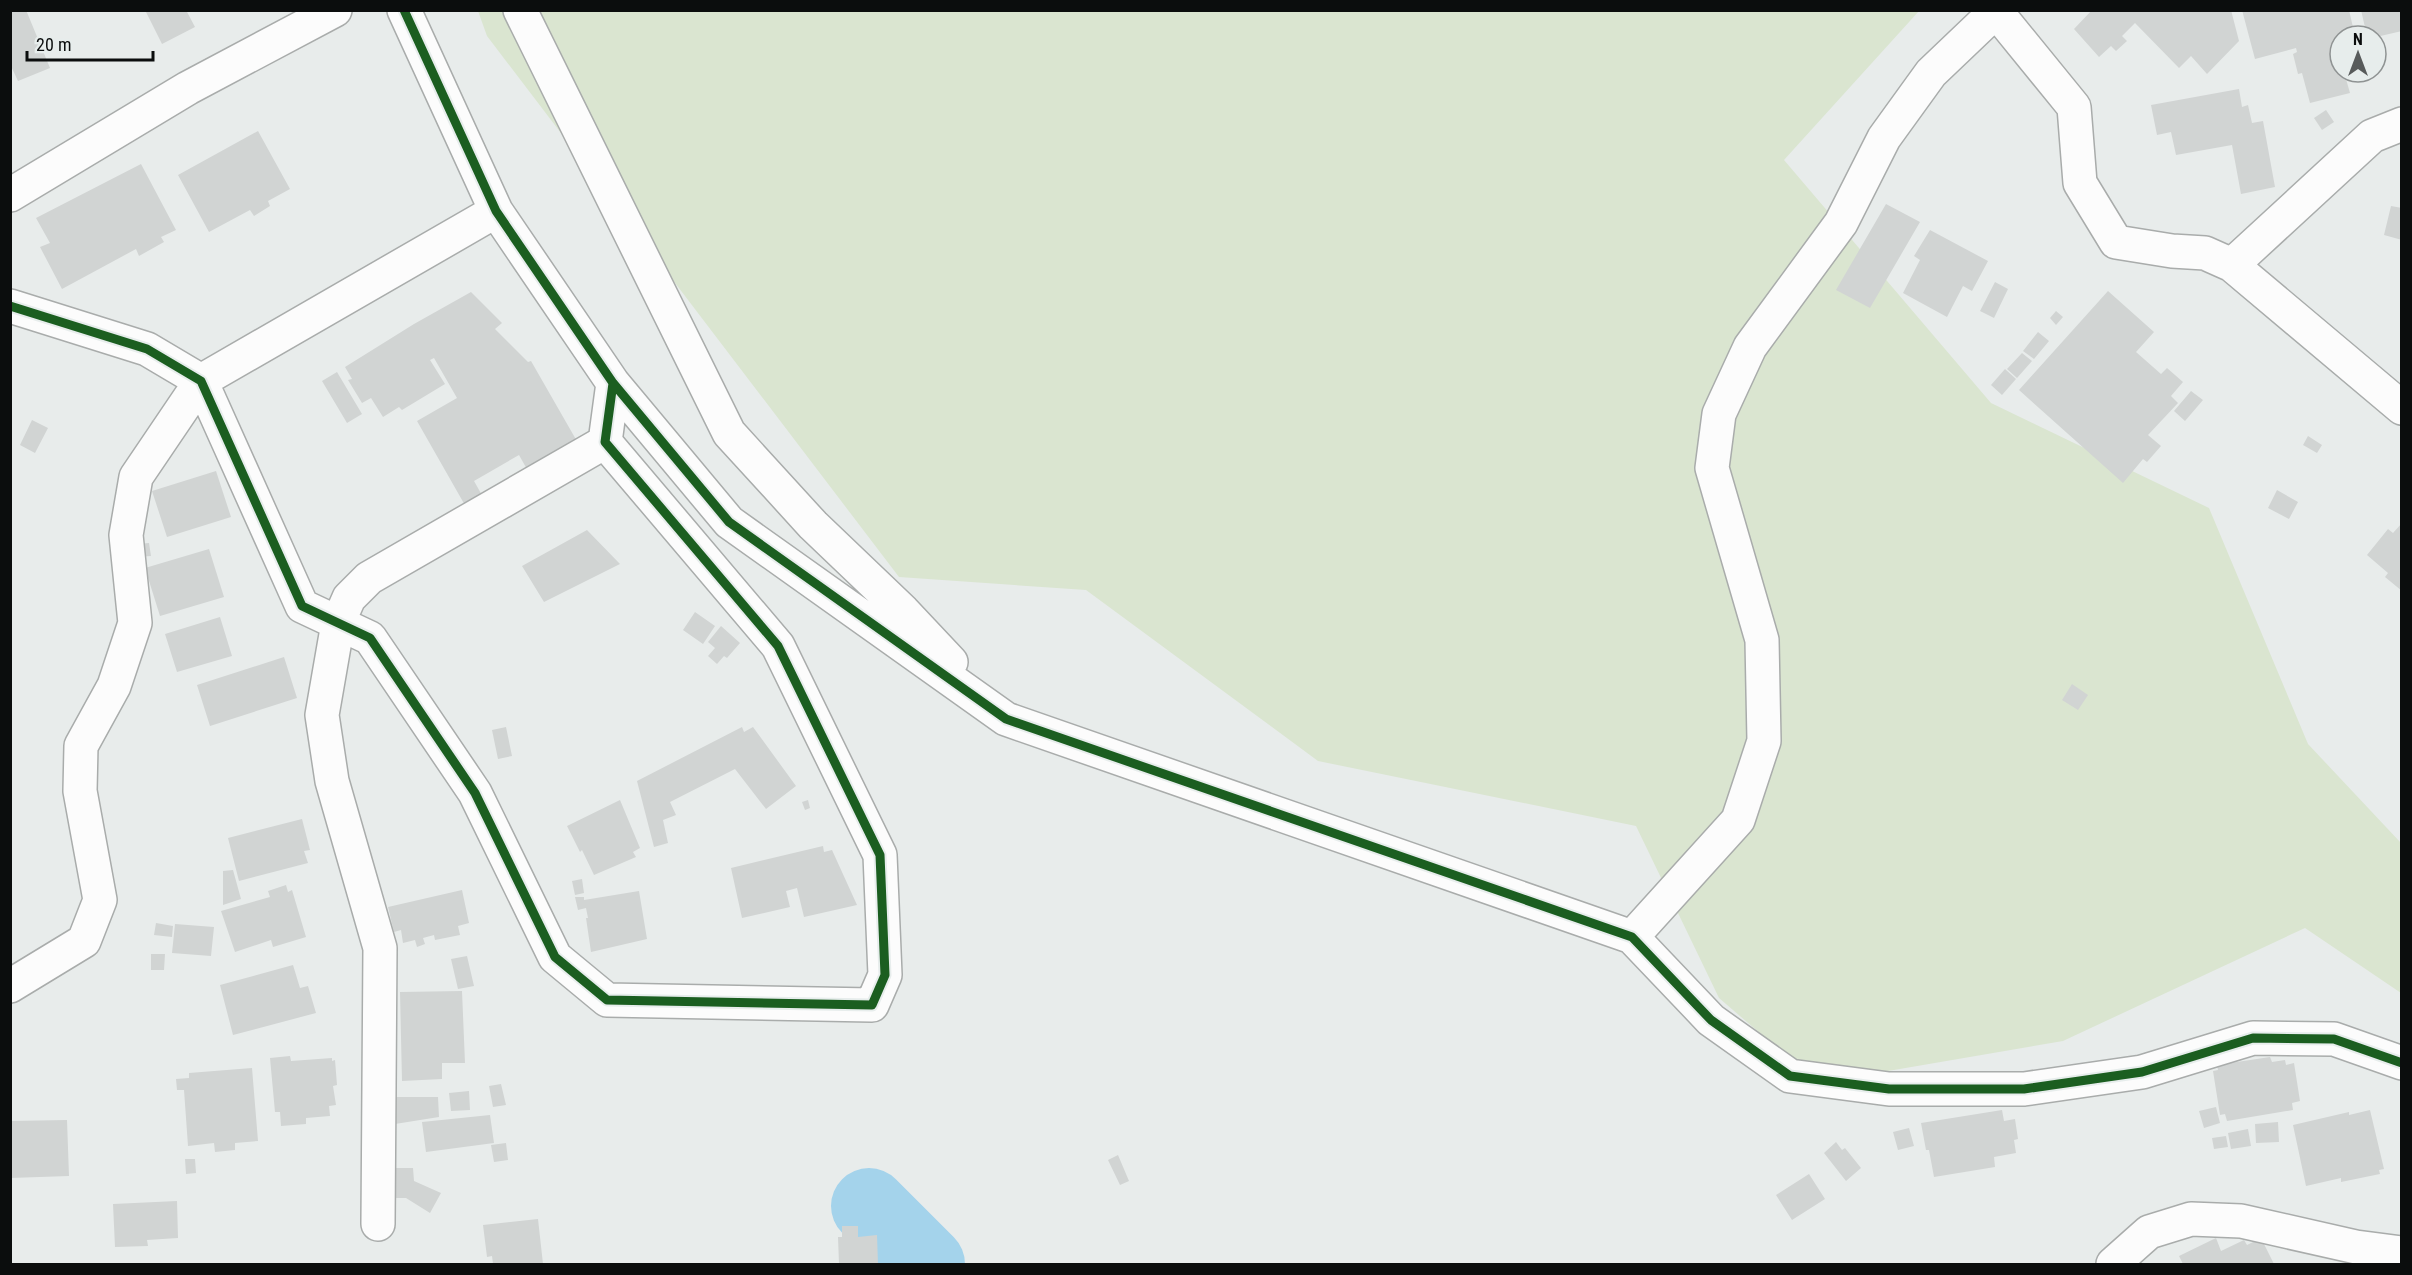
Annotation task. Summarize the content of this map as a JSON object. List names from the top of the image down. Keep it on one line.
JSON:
{"scale_bar":"20 m","north":"top"}
